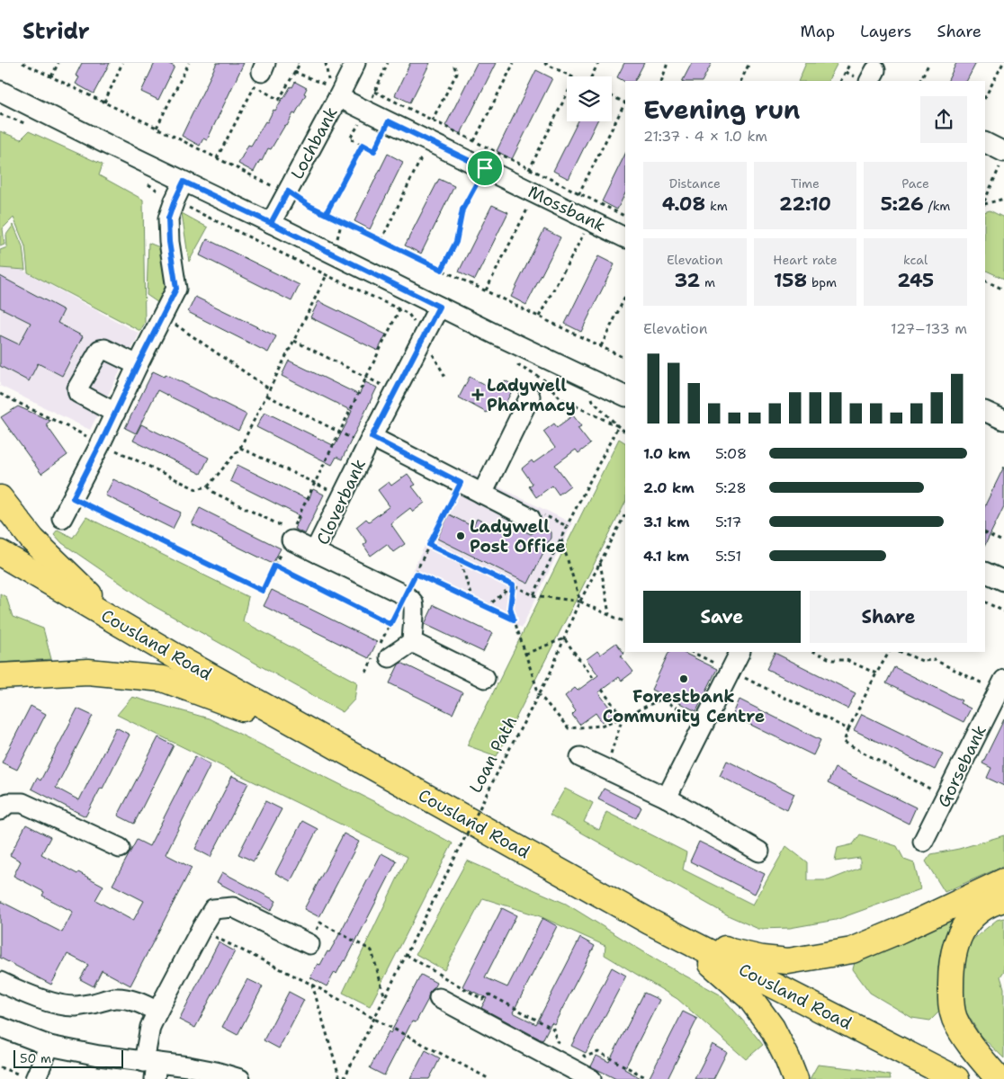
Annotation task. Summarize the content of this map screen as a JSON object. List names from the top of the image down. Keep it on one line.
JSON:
{"streets":{"main road":["Cousland Road"],"street":["Lochbank","Mossbank","Cloverbank","Gorsebank"],"path":["Loan Path"]},"crossings":[["Lochbank","Mossbank"]],"places":{"health":["Ladywell Pharmacy"],"other":["Ladywell Post Office","Forestbank Community Centre"]},"scale_bar":"50 m","page":{"header":"Stridr","nav":["Map","Layers","Share"],"heading":["Evening run","21:37 · 4 × 1.0 km"],"stats":[["Distance","4.08 km"],["Time","22:10"],["Pace","5:26 /km"],["Elevation","32 m"],["Heart rate","158 bpm"],["kcal","245"]],"chart":["Elevation","127–133 m"],"list":[{"name":"1.0 km","note":"5:08"},{"name":"2.0 km","note":"5:28"},{"name":"3.1 km","note":"5:17"},{"name":"4.1 km","note":"5:51"}],"buttons":["Save","Share"],"scale":"50 m"}}
